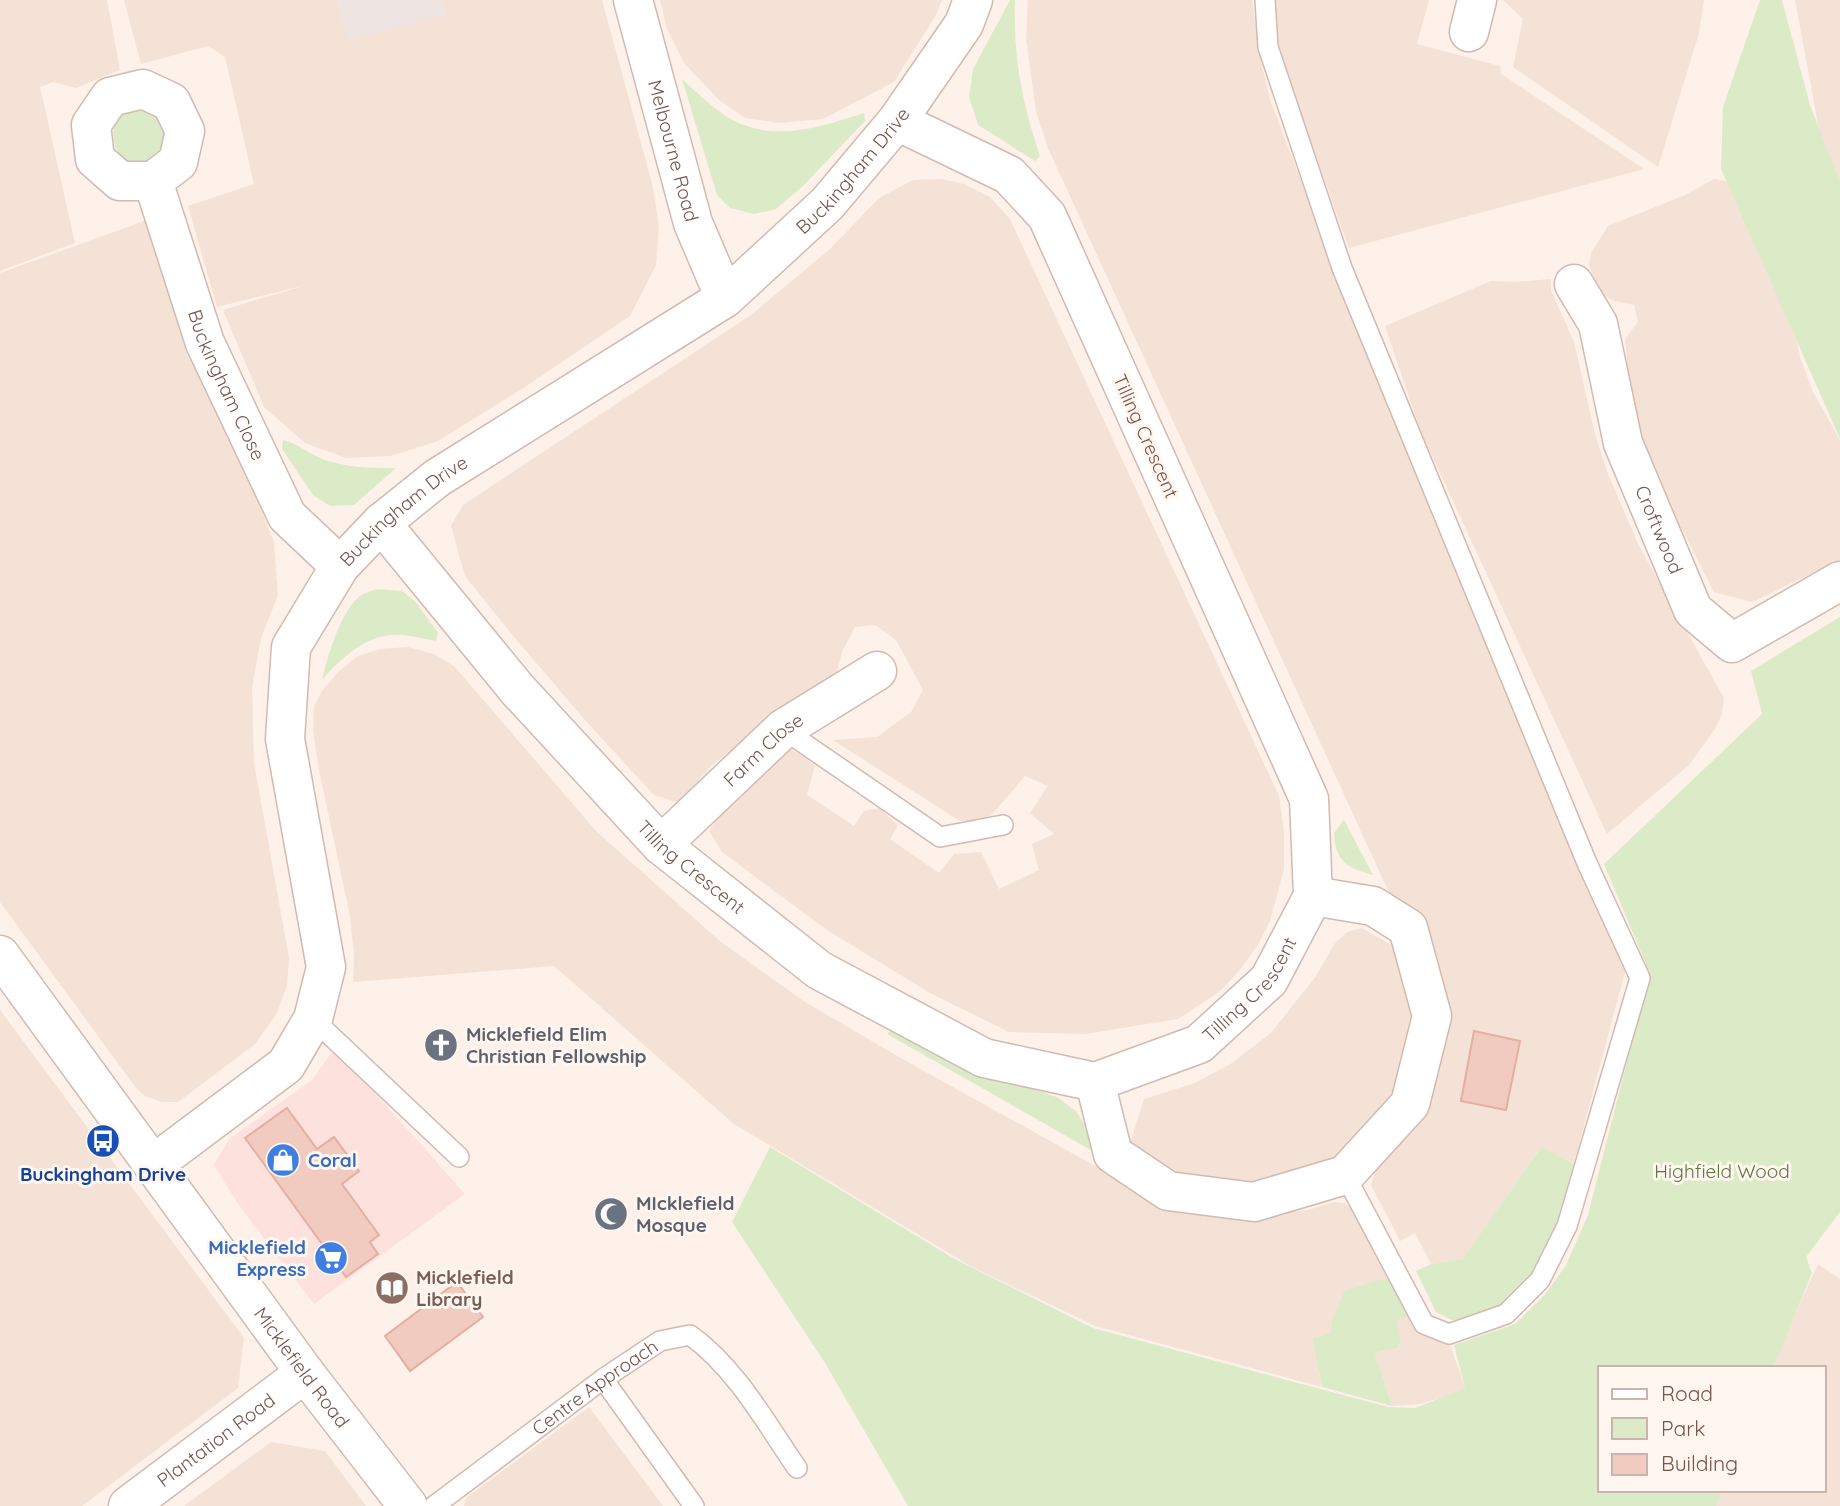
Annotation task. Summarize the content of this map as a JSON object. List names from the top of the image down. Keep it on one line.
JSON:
{"streets":{"street":["Melbourne Road","Buckingham Drive","Buckingham Close","Tilling Crescent","Croftwood","Farm Close","Micklefield Road","Plantation Road"],"lane":["Centre Approach"]},"crossings":[["Melbourne Road","Buckingham Drive"],["Buckingham Drive","Buckingham Close"],["Buckingham Drive","Tilling Crescent"],["Buckingham Drive","Micklefield Road"],["Tilling Crescent","Farm Close"],["Micklefield Road","Plantation Road"]],"parks":["Highfield Wood"],"places":{"church":["Micklefield Elim Christian Fellowship"],"bus stop":["Buckingham Drive"],"shop":["Coral"],"mosque":["MIcklefield Mosque"],"supermarket":["Micklefield Express"],"library":["Micklefield Library"]},"legend":["Road","Park","Building"]}
